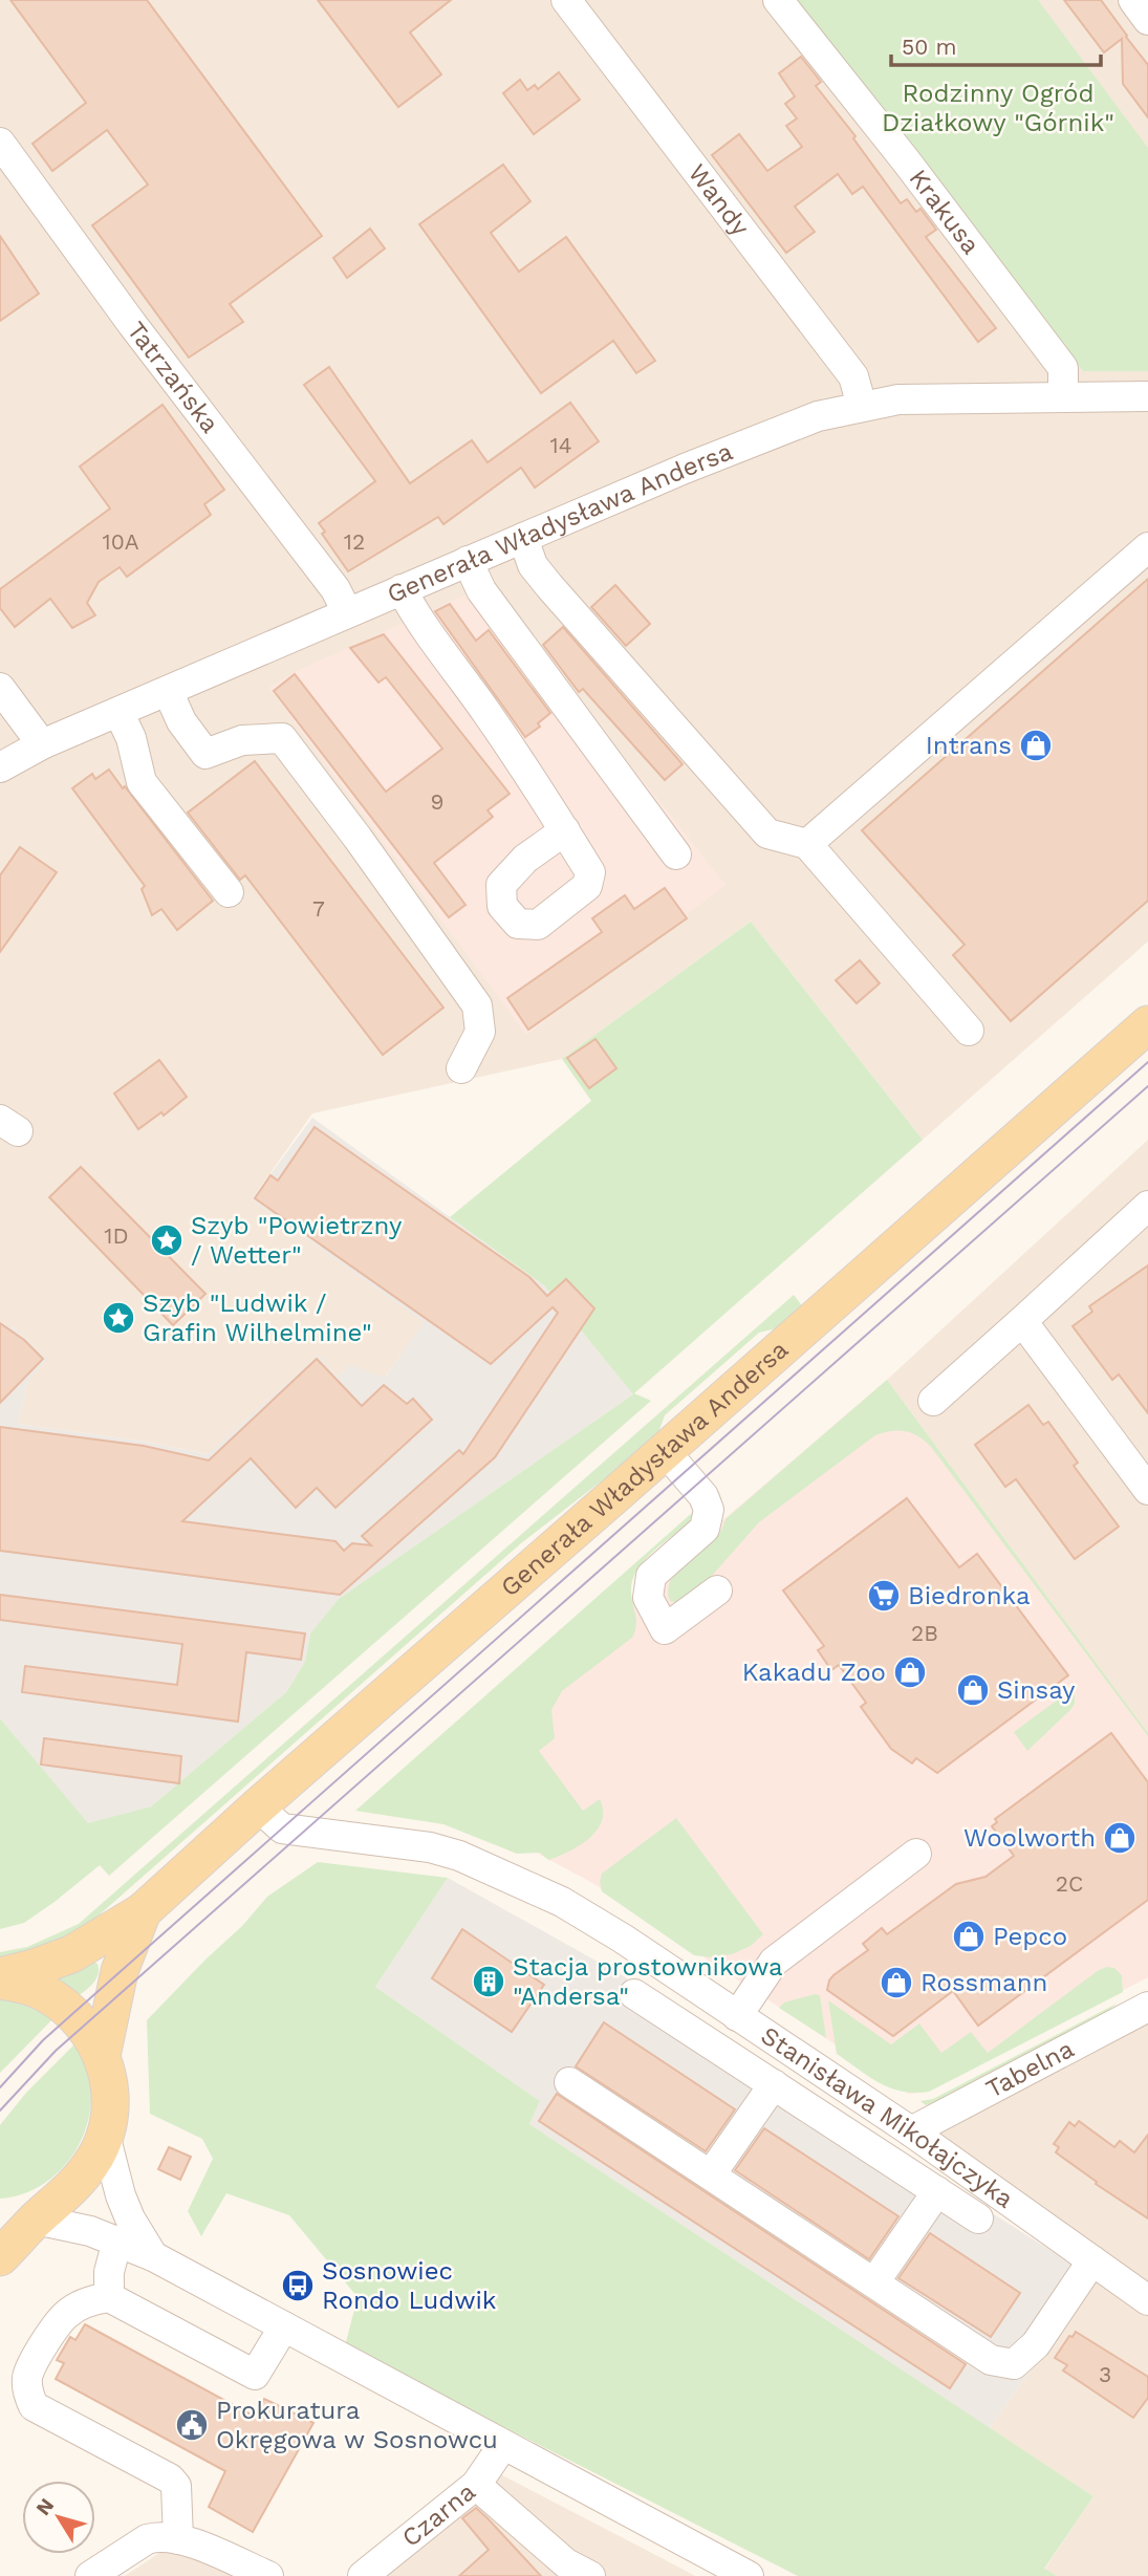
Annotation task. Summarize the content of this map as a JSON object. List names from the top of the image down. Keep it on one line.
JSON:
{"streets":{"main road":["Generała Władysława Andersa"],"street":["Wandy","Krakusa","Tatrzańska","Tabelna","Stanisława Mikołajczyka","Czarna"]},"crossings":[["Wandy","Generała Władysława Andersa"],["Krakusa","Generała Władysława Andersa"],["Tatrzańska","Generała Władysława Andersa"],["Generała Władysława Andersa","Stanisława Mikołajczyka"],["Tabelna","Stanisława Mikołajczyka"]],"parks":["Rodzinny Ogród Działkowy \"Górnik\""],"places":{"shop":["Intrans","Kakadu Zoo","Sinsay","Woolworth","Pepco","Rossmann"],"place":["Szyb \"Powietrzny / Wetter\"","Szyb \"Ludwik / Grafin Wilhelmine\""],"supermarket":["Biedronka"],"building":["Stacja prostownikowa \"Andersa\""],"bus stop":["Sosnowiec Rondo Ludwik"],"public building":["Prokuratura Okręgowa w Sosnowcu"]},"house_numbers":["14","10A","12","9","7","1D","2B","2C","3"],"scale_bar":"50 m","north":"top left"}
